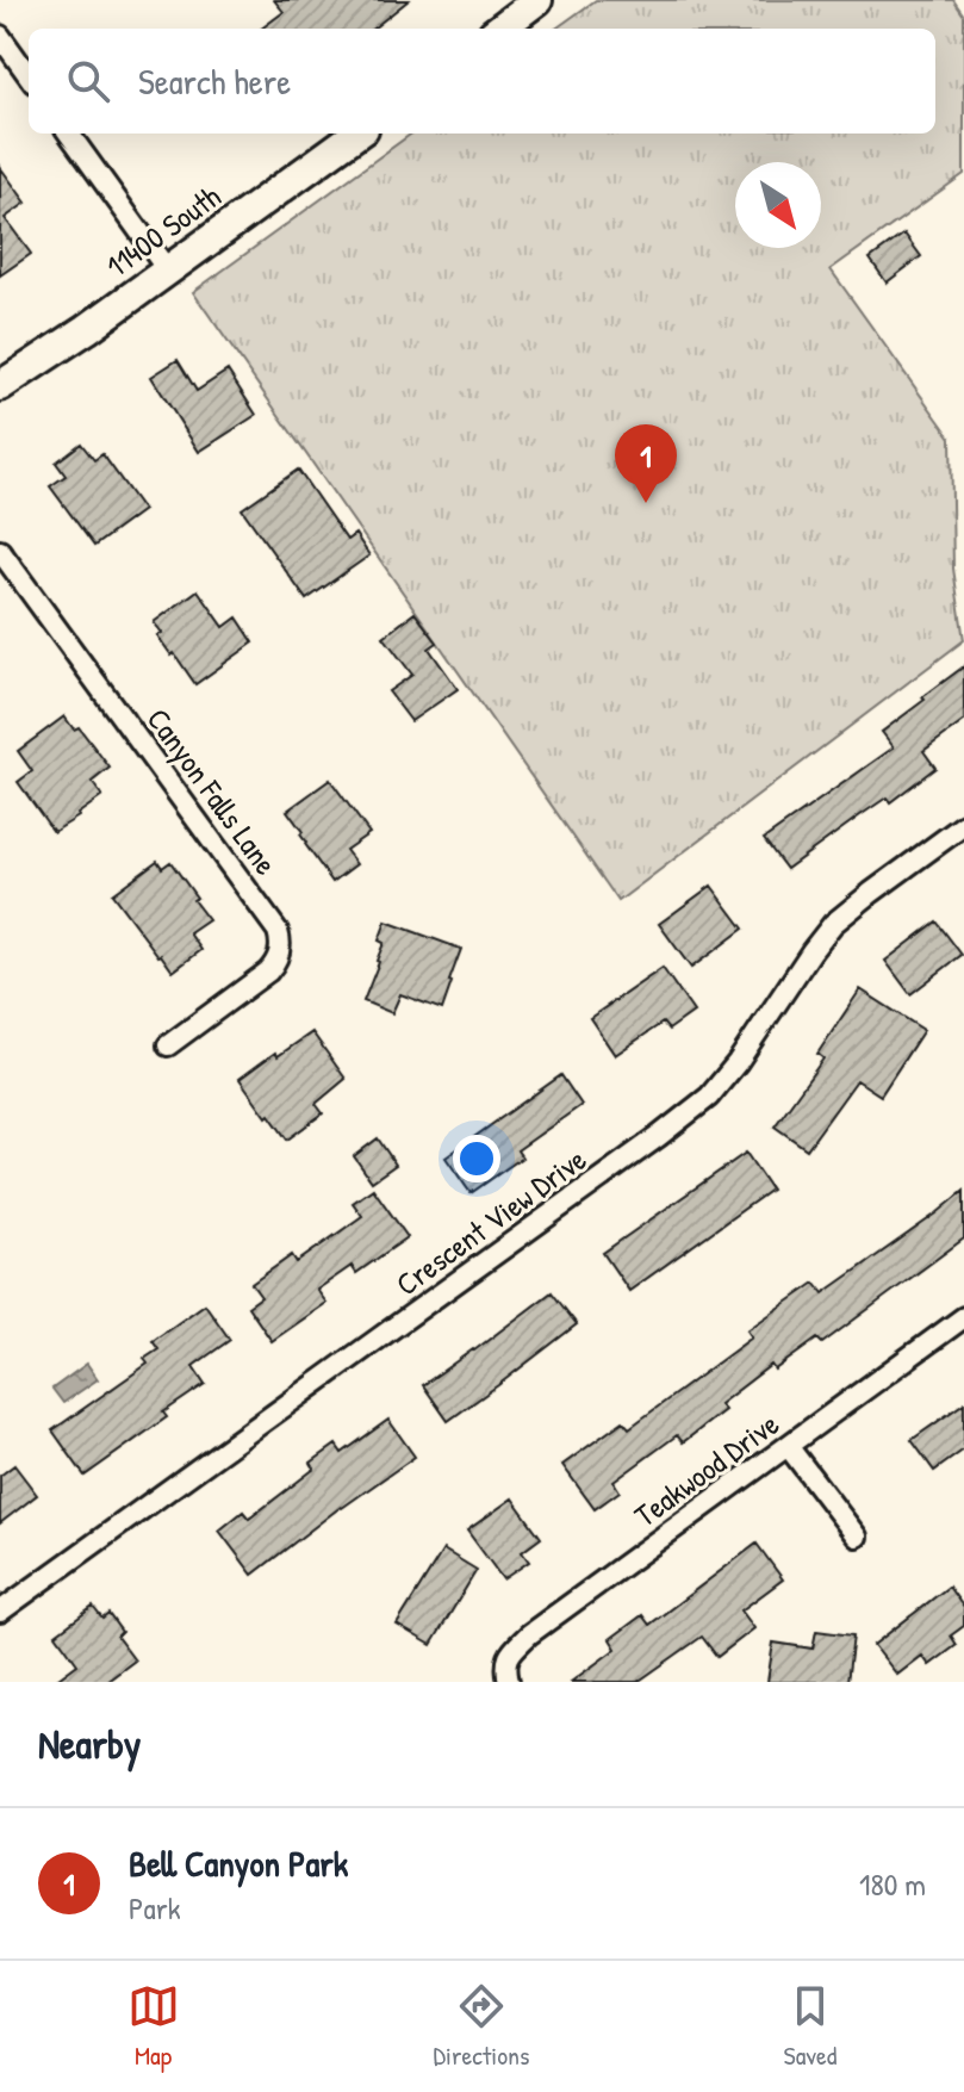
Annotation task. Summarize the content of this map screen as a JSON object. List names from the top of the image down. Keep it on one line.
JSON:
{"streets":{"street":["11400 South","Canyon Falls Lane","Crescent View Drive","Teakwood Drive"]},"north":"bottom right","page":{"search":"Search here","pins":"1","heading":"Nearby","list":[{"mark":"1","name":"Bell Canyon Park","note":"Park","value":"180 m"}],"nav":["Map","Directions","Saved"]}}
